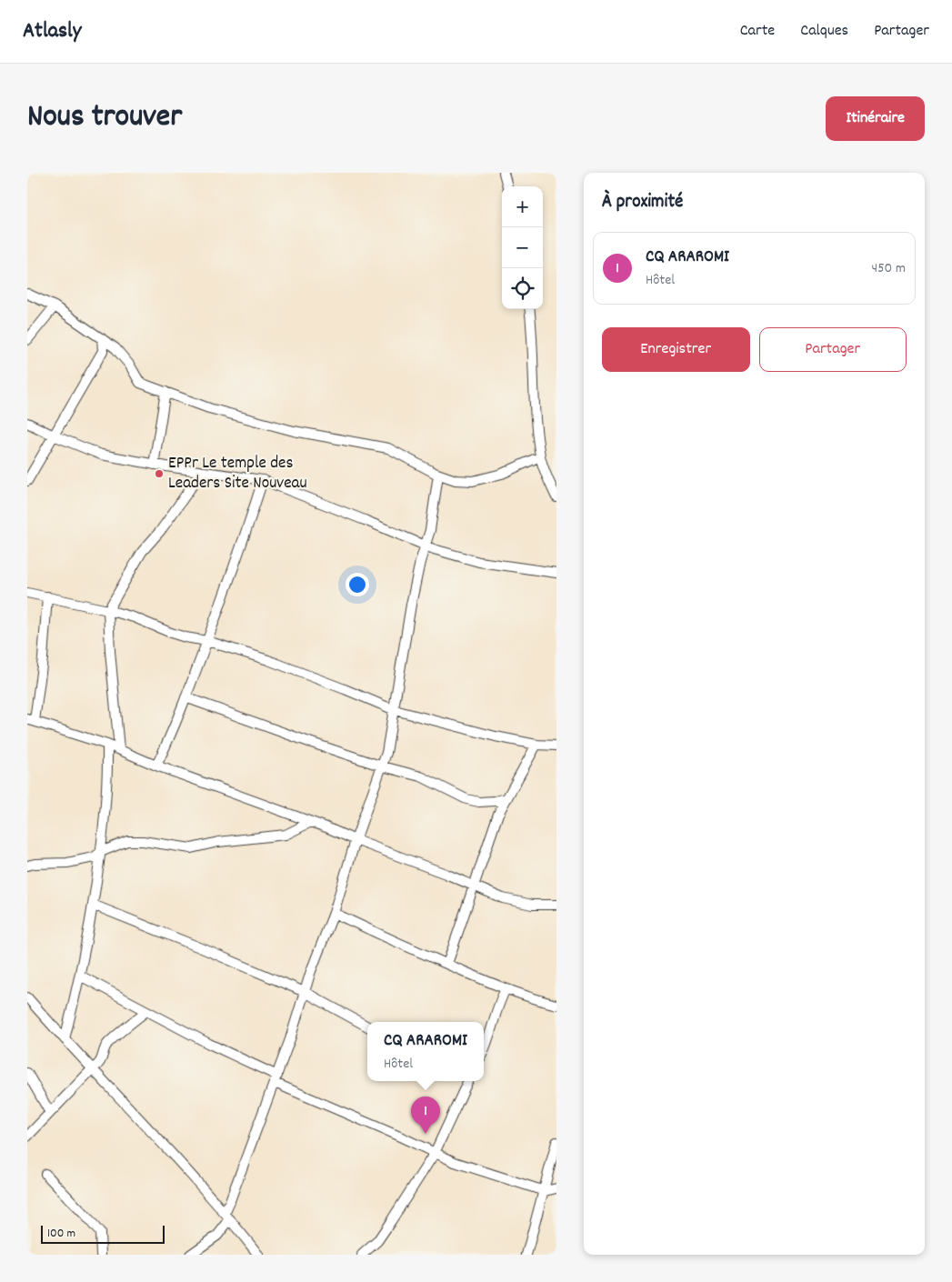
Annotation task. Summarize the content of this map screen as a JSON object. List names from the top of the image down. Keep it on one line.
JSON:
{"places":["EPPr Le temple des Leaders Site Nouveau"],"scale_bar":"100 m","page":{"header":"Atlasly","nav":["Carte","Calques","Partager"],"title":"Nous trouver","buttons":["Itinéraire",["Enregistrer","Partager"]],"heading":"À proximité","map_buttons":["+","−"],"list":[{"mark":"1","name":"CQ ARAROMI","note":"Hôtel","value":"450 m"}],"popup":["CQ ARAROMI","Hôtel"],"pins":"1","scale":"100 m"}}
